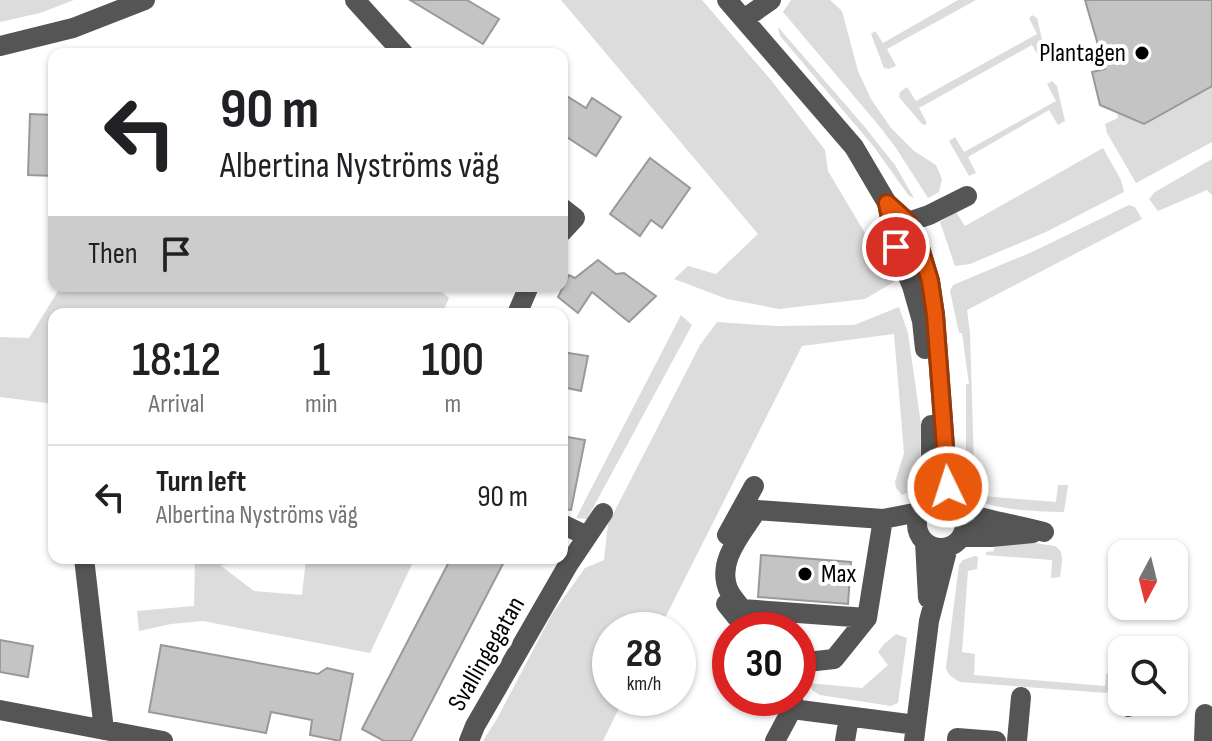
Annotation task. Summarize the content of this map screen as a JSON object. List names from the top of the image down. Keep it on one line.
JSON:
{"streets":{"street":["Svallingegatan"]},"places":["Plantagen","Max"],"north":"bottom","page":{"turn":["90 m","Albertina Nyströms väg"],"then":"Then","eta":["18:12","Arrival","1","min","100","m"],"list":[{"name":"Turn left","note":"Albertina Nyströms väg","value":"90 m"}],"speed":"28 km/h","limit":"30"}}
